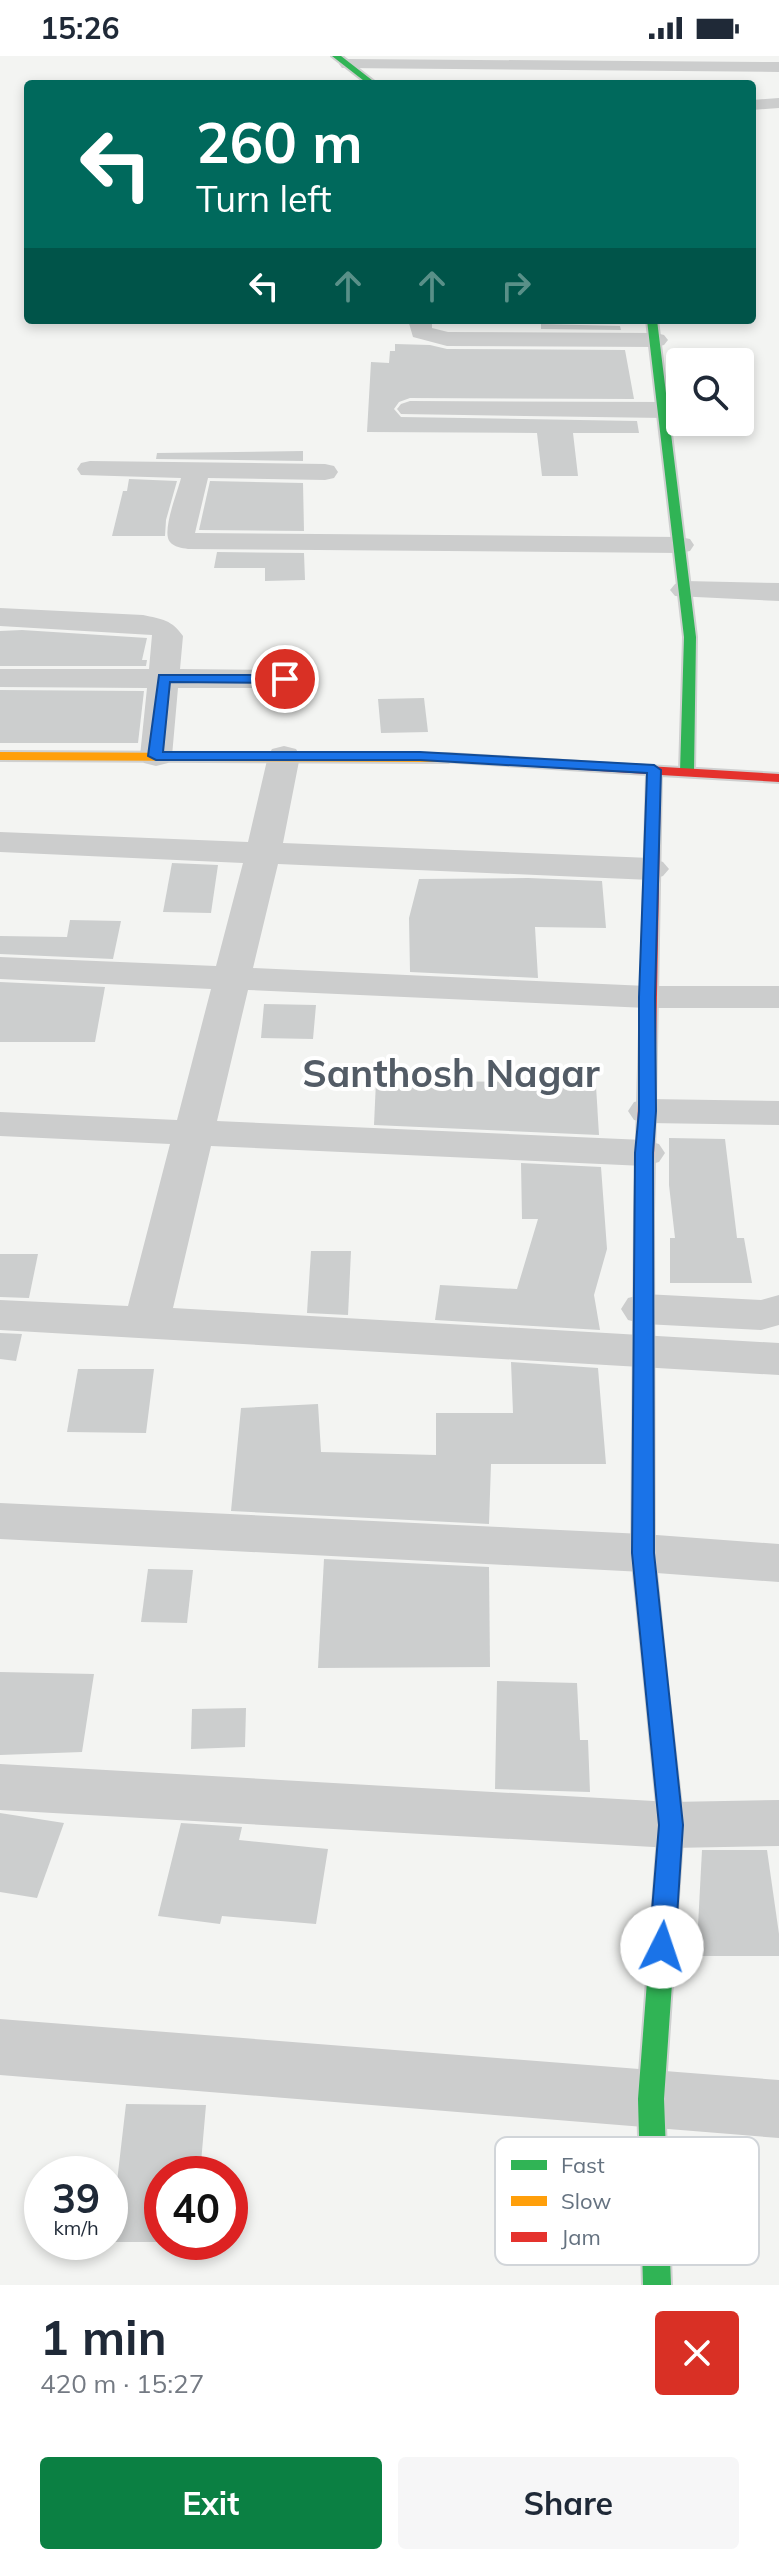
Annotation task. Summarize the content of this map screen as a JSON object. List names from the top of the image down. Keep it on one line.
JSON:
{"districts":["Santhosh Nagar"],"legend":["Fast","Slow","Jam"],"page":{"status":"15:26","turn":["260 m","Turn left"],"speed":"39 km/h","limit":"40","heading":["1 min","420 m · 15:27"],"buttons":["Exit","Share"]}}
